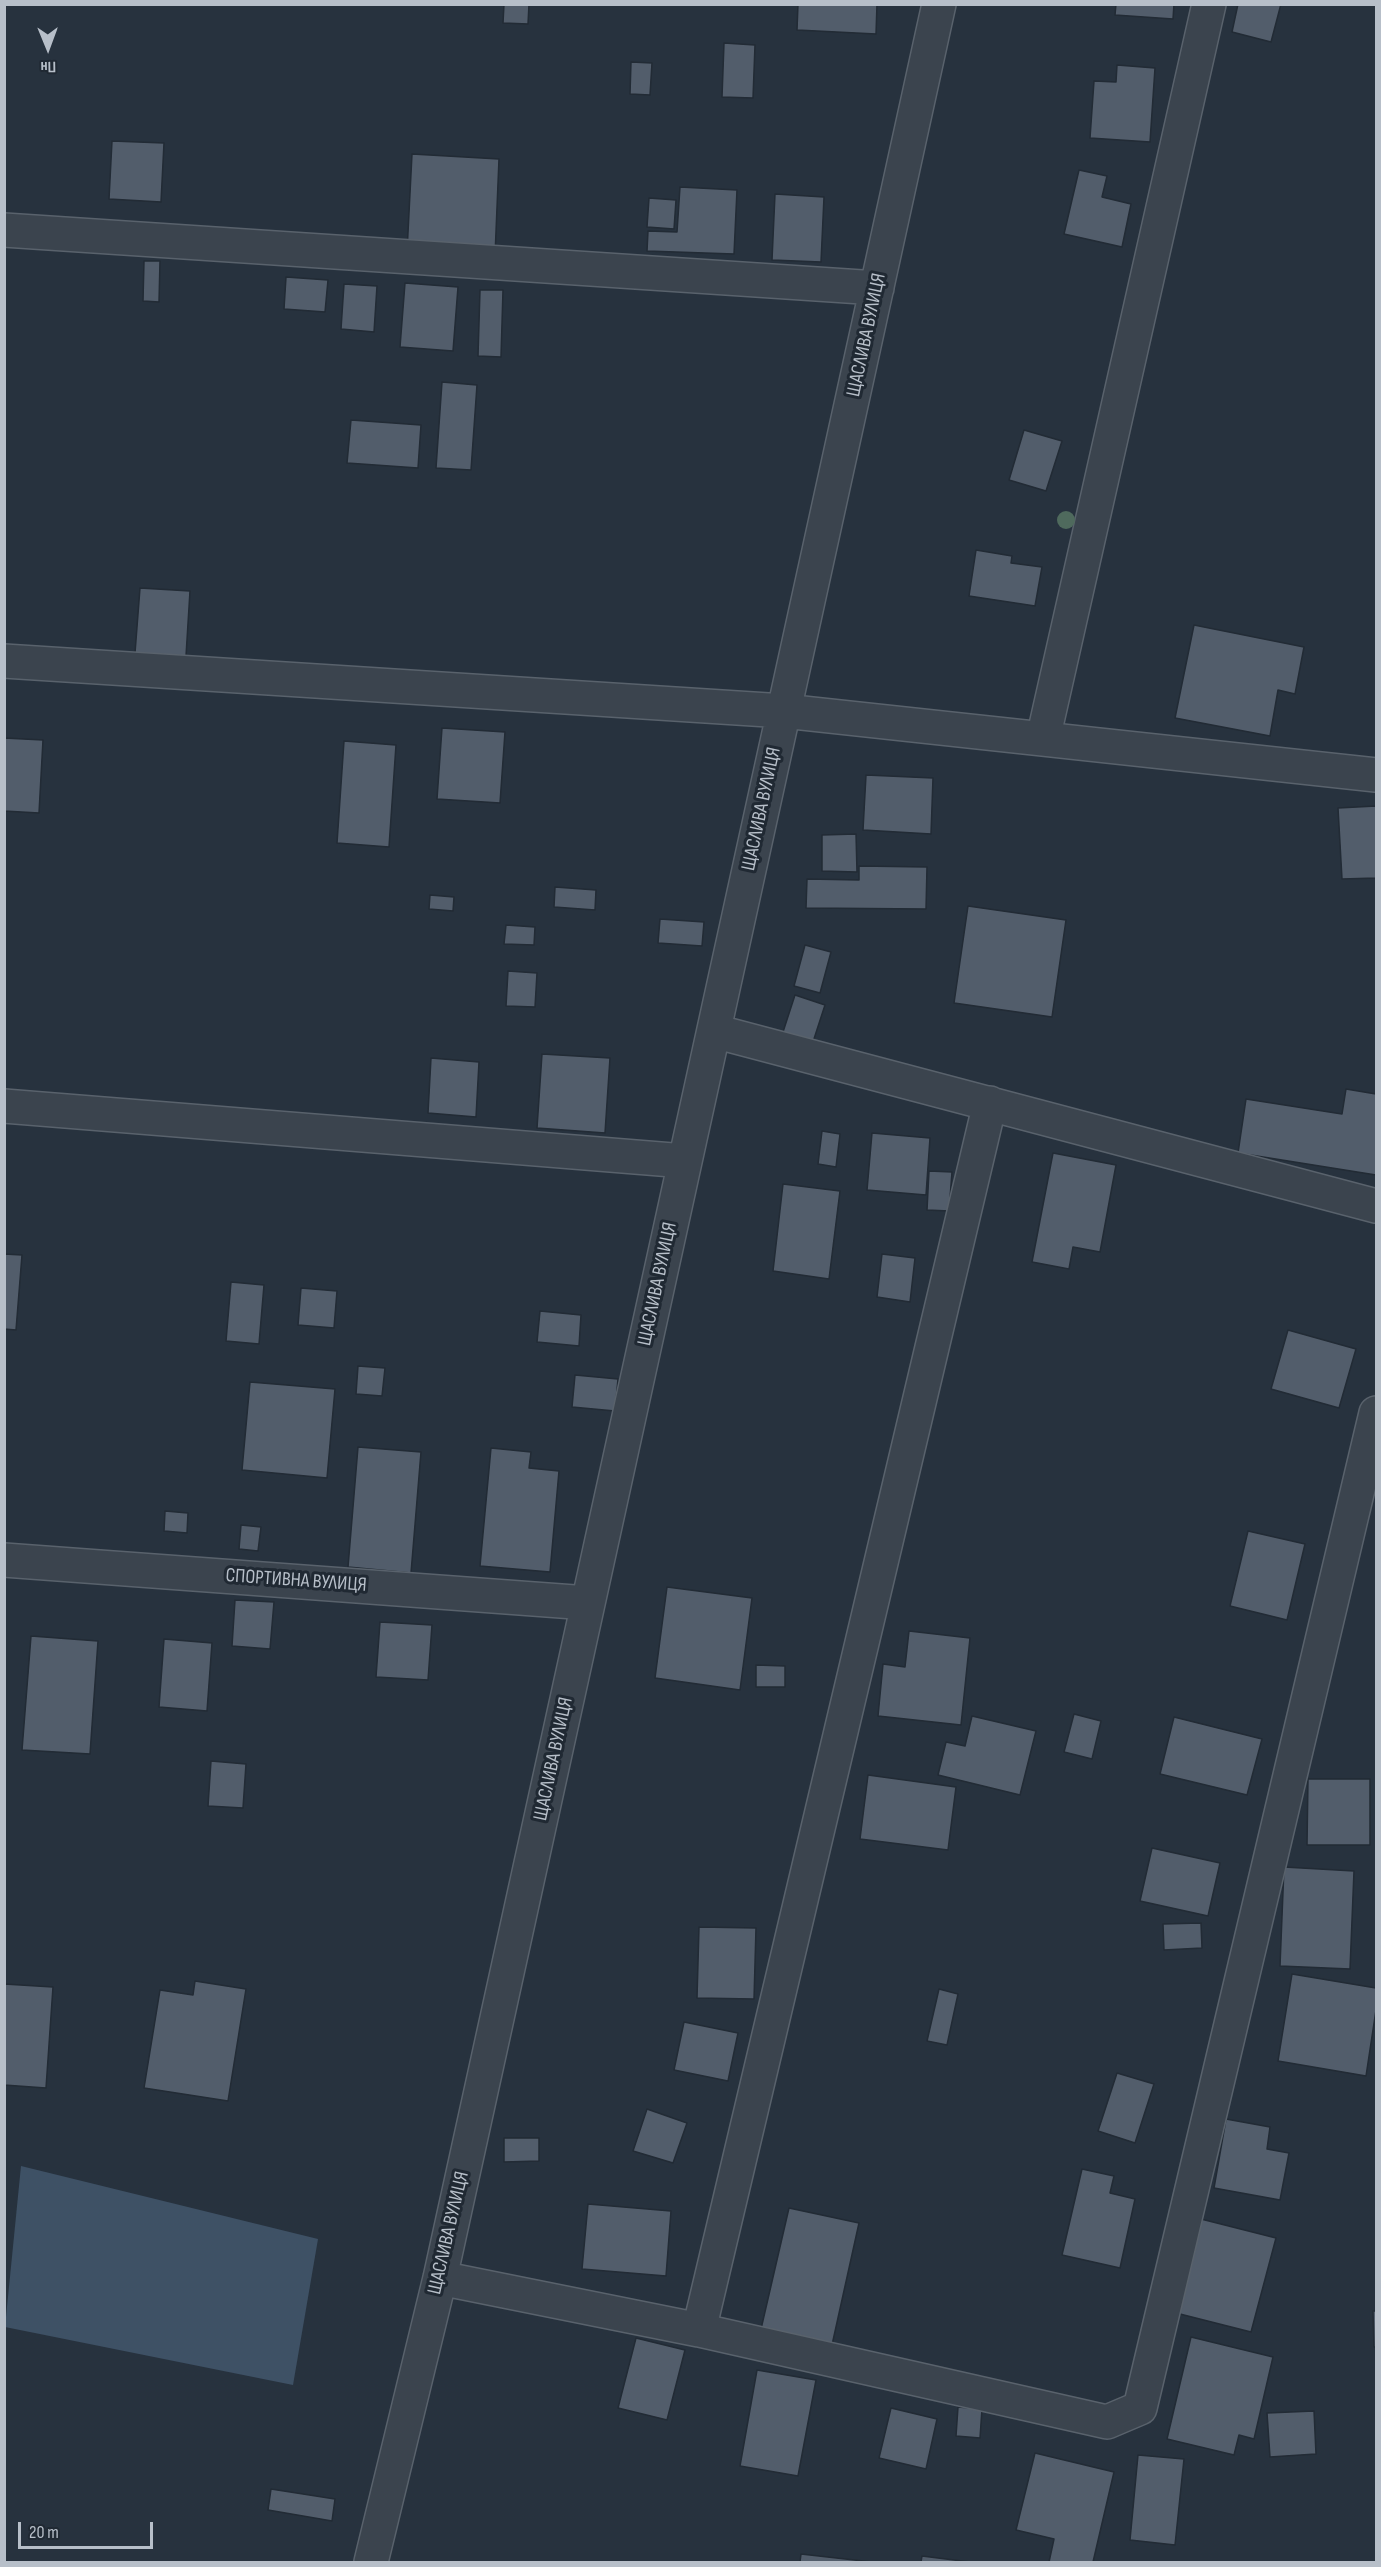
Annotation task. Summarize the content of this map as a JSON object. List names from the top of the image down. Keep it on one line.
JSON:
{"streets":{"street":["ЩАСЛИВА ВУЛИЦЯ","СПОРТИВНА ВУЛИЦЯ"]},"crossings":[["ЩАСЛИВА ВУЛИЦЯ","СПОРТИВНА ВУЛИЦЯ"]],"scale_bar":"20 m","north":"bottom"}
